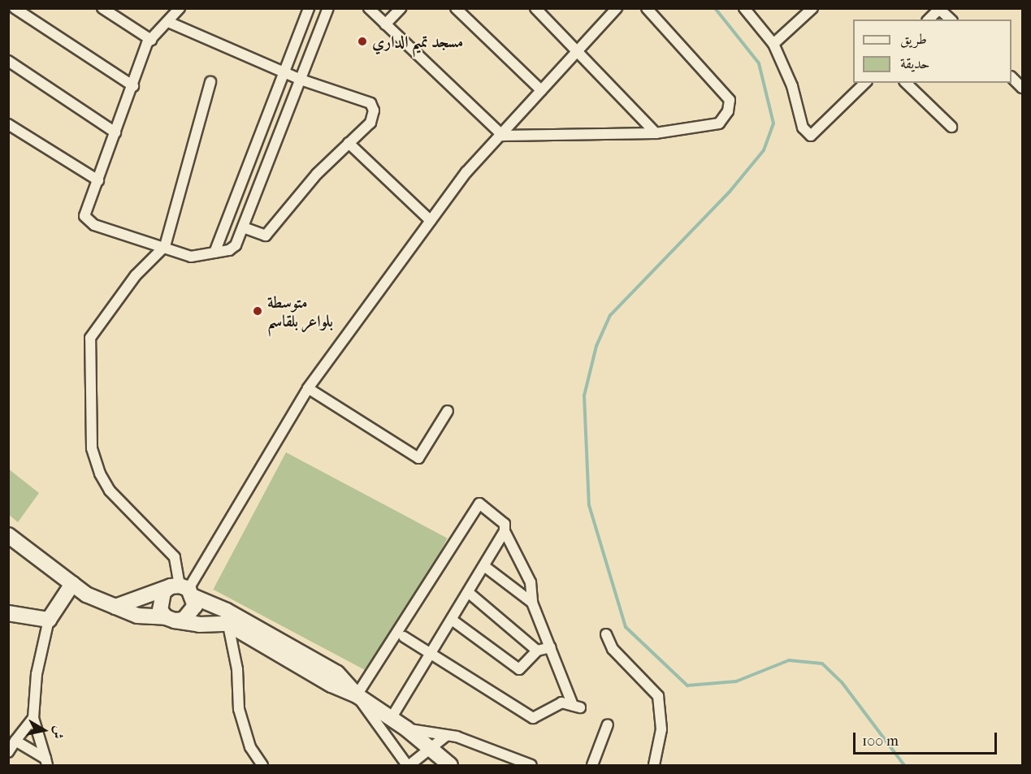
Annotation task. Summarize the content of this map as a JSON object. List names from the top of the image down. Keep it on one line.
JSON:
{"places":["مسجد تميم الداري","متوسطة بلواعر بلقاسم"],"legend":["طريق","حديقة"],"scale_bar":"100 m","north":"right"}
